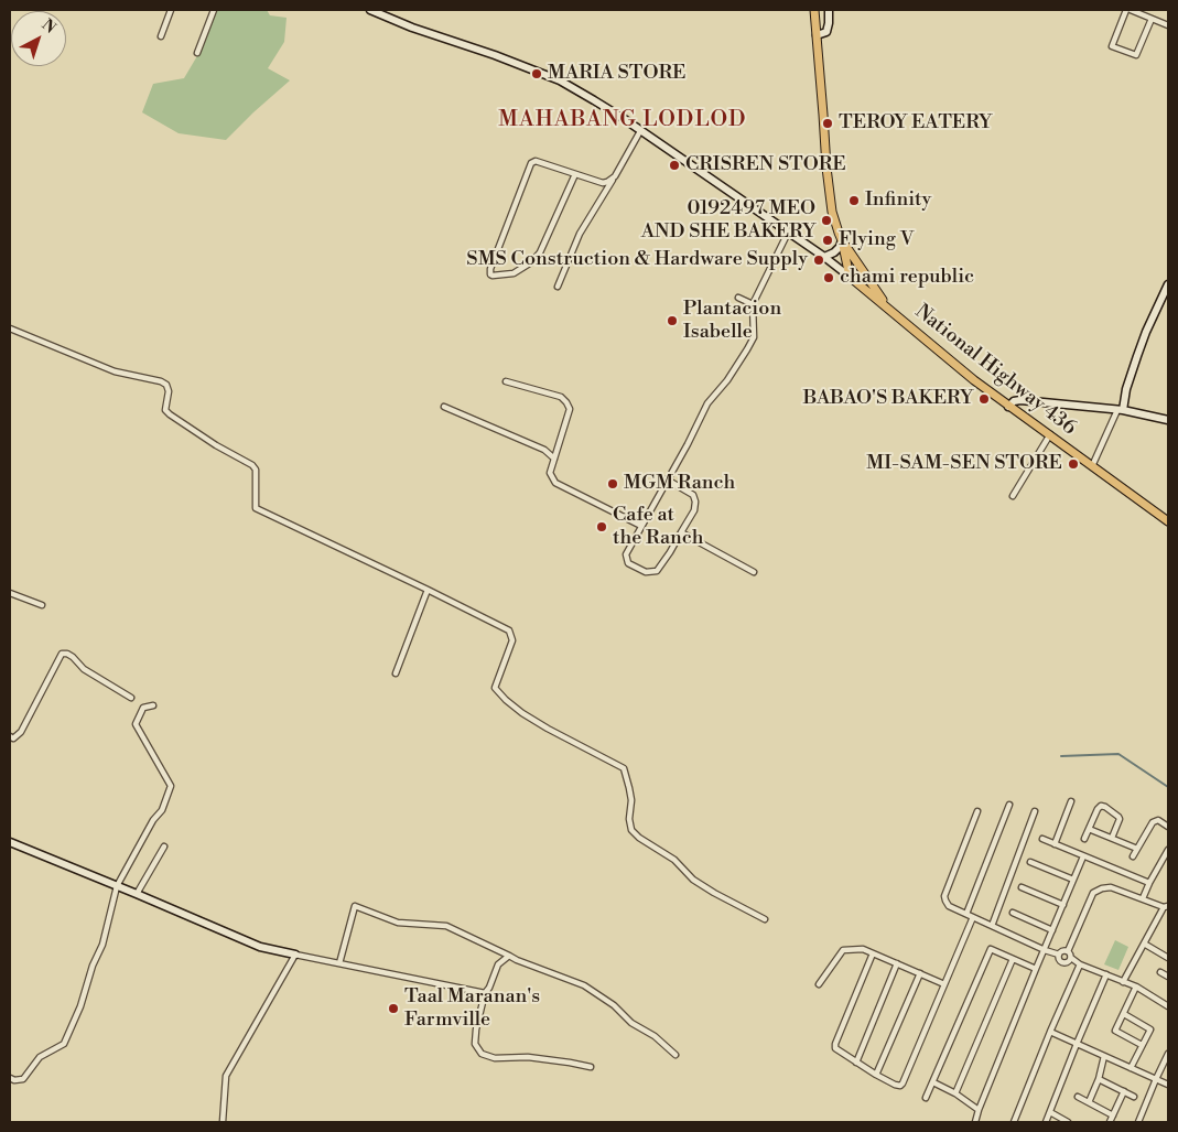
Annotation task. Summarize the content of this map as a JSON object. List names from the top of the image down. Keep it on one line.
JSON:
{"streets":{"main road":["National Highway 436"]},"districts":["MAHABANG LODLOD"],"places":["MARIA STORE","TEROY EATERY","CRISREN STORE","Infinity","0192497 MEO AND SHE BAKERY","Flying V","SMS Construction & Hardware Supply","chami republic","Plantacion Isabelle","BABAO'S BAKERY","MI-SAM-SEN STORE","MGM Ranch","Cafe at the Ranch","Taal Maranan's Farmville"],"north":"top right"}
